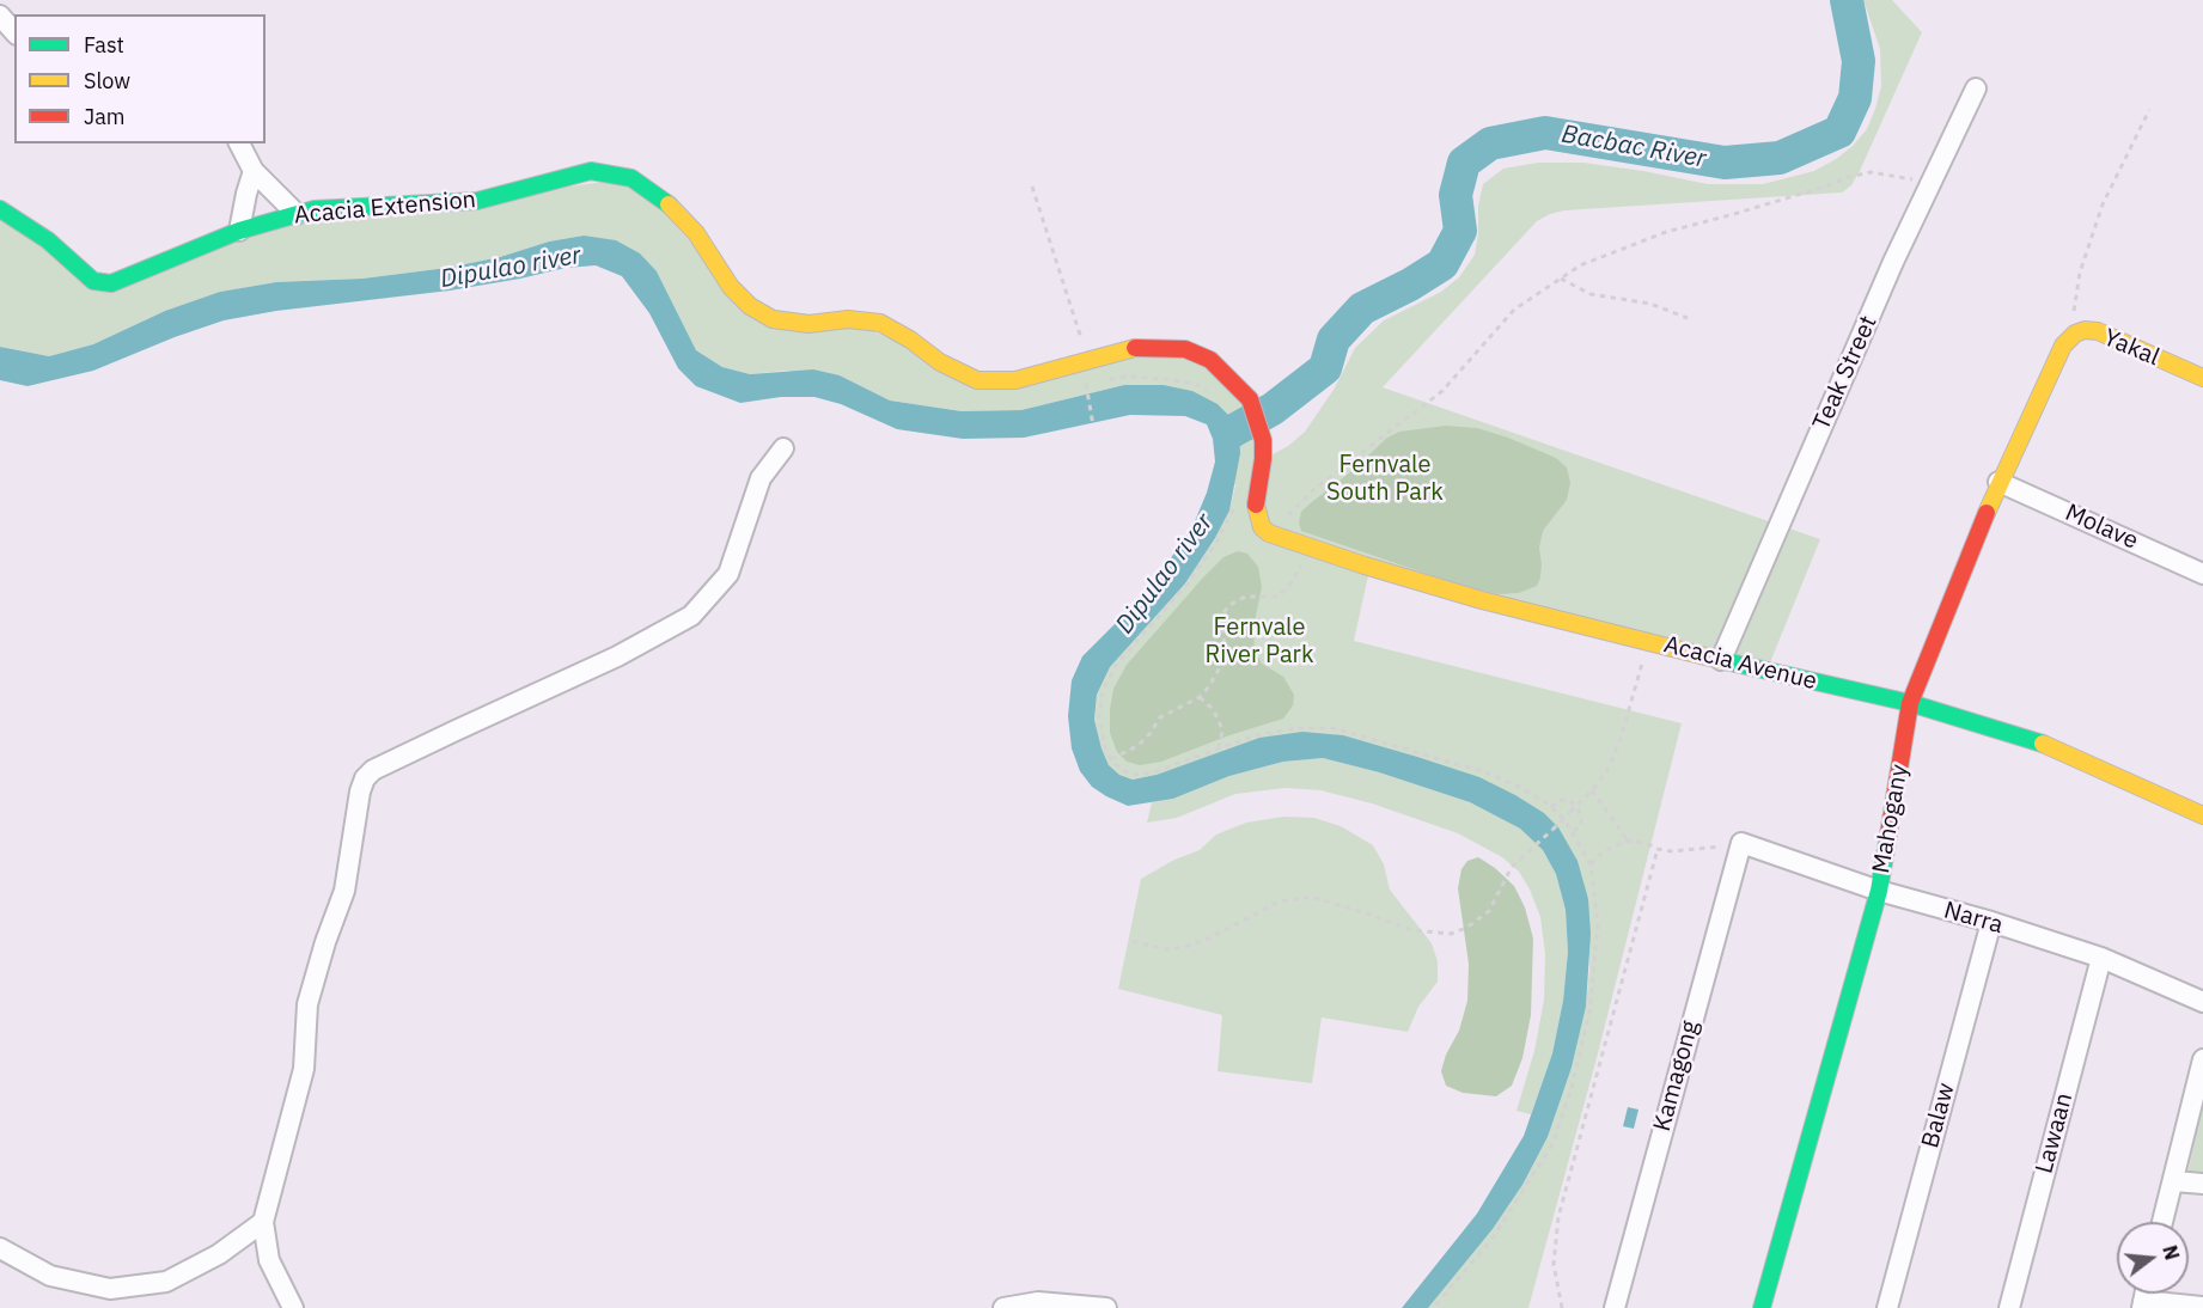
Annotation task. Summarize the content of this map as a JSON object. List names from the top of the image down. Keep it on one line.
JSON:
{"streets":{"street":["Acacia Extension","Yakal","Teak Street","Molave","Acacia Avenue","Mahogany","Narra","Kamagong","Balaw","Lawaan"]},"crossings":[["Acacia Extension","Acacia Avenue"],["Yakal","Mahogany"],["Teak Street","Acacia Avenue"],["Molave","Mahogany"],["Acacia Avenue","Mahogany"],["Mahogany","Narra"],["Narra","Kamagong"],["Narra","Balaw"],["Narra","Lawaan"]],"water":["Bacbac River","Dipulao river"],"parks":["Fernvale South Park","Fernvale River Park"],"legend":["Fast","Slow","Jam"],"north":"right"}
